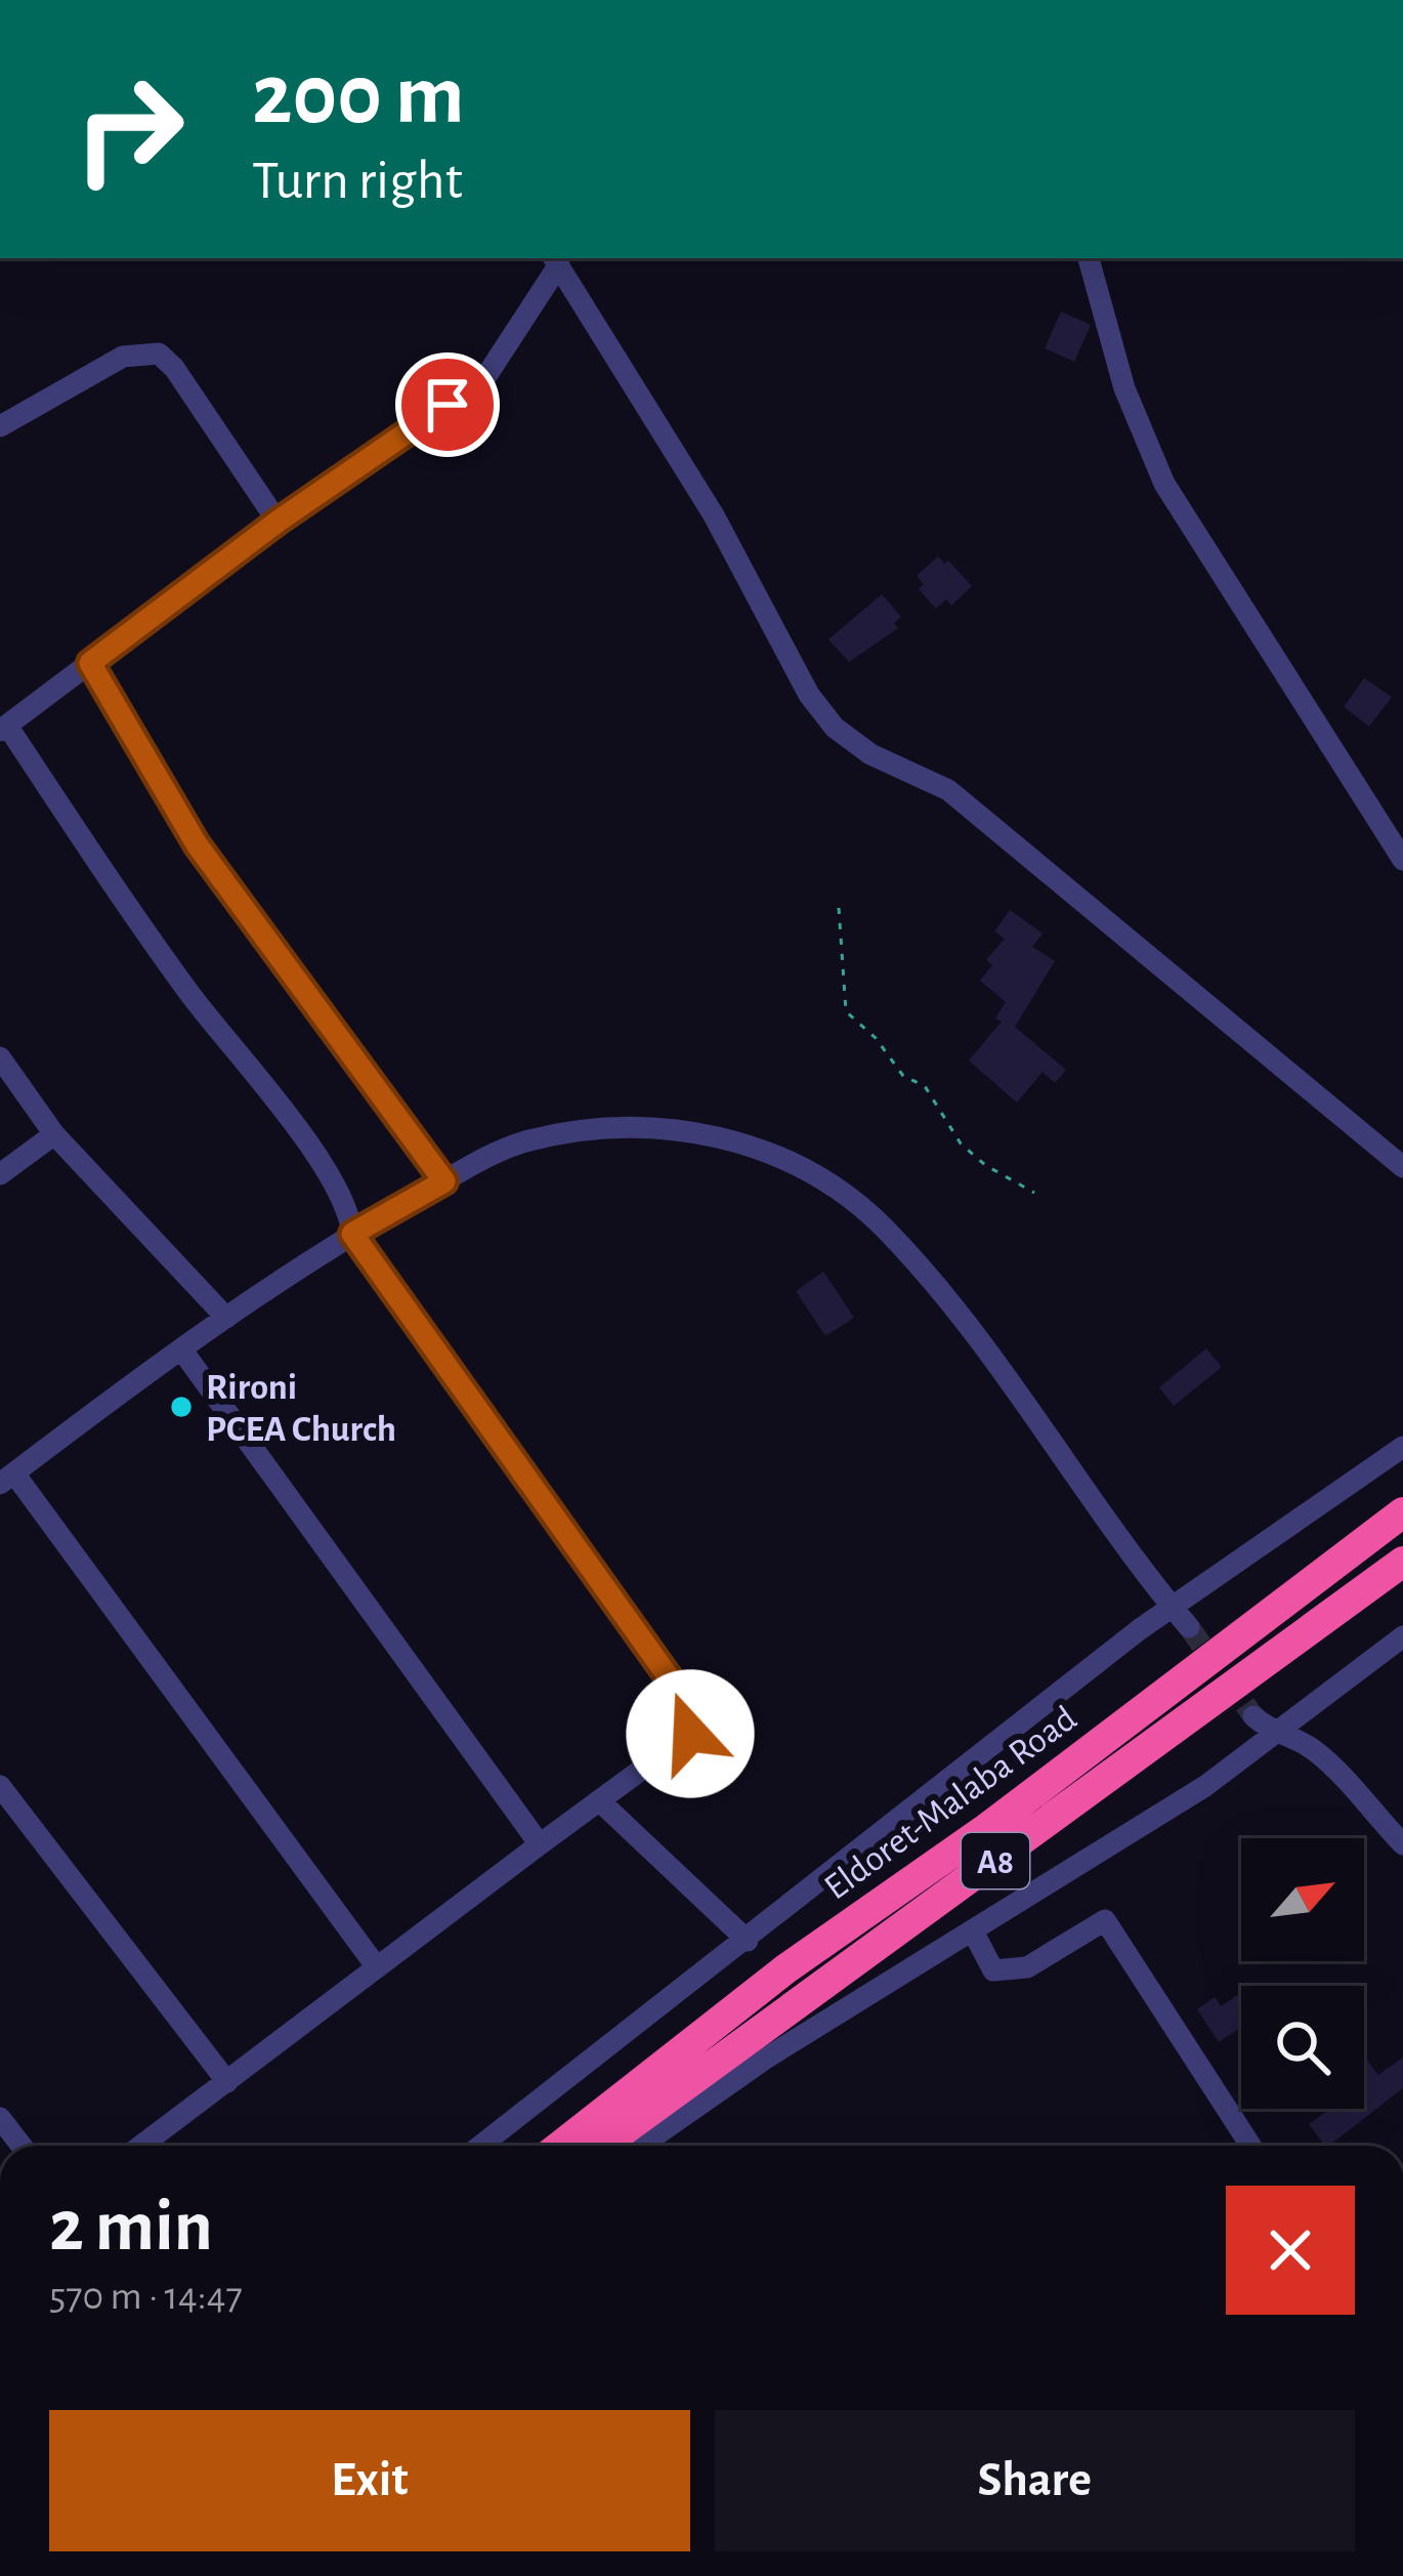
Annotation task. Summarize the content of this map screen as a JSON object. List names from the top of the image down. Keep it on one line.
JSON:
{"streets":{"highway":["Eldoret-Malaba Road","A8"]},"places":["Rironi PCEA Church"],"north":"top right","page":{"turn":["200 m","Turn right"],"heading":["2 min","570 m · 14:47"],"buttons":["Exit","Share"]}}
